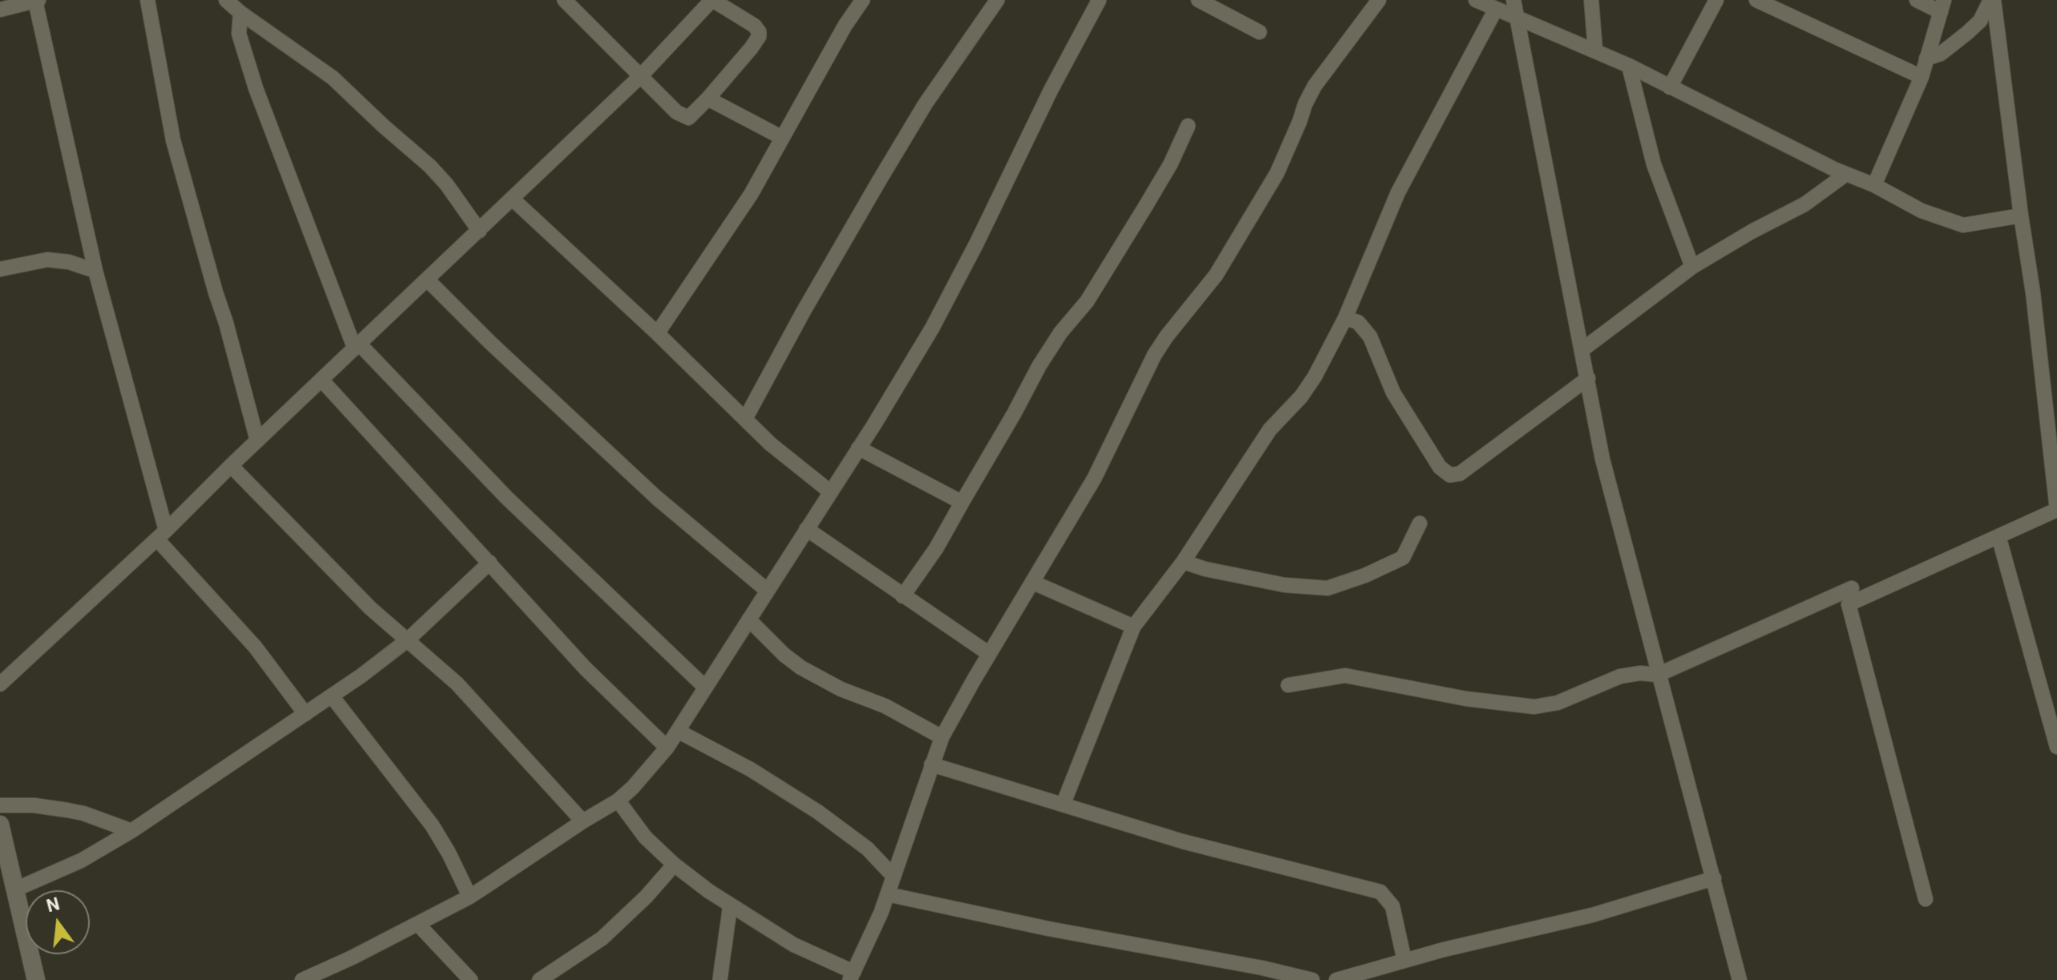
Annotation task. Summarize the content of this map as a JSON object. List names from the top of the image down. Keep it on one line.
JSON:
{"north":"top"}
